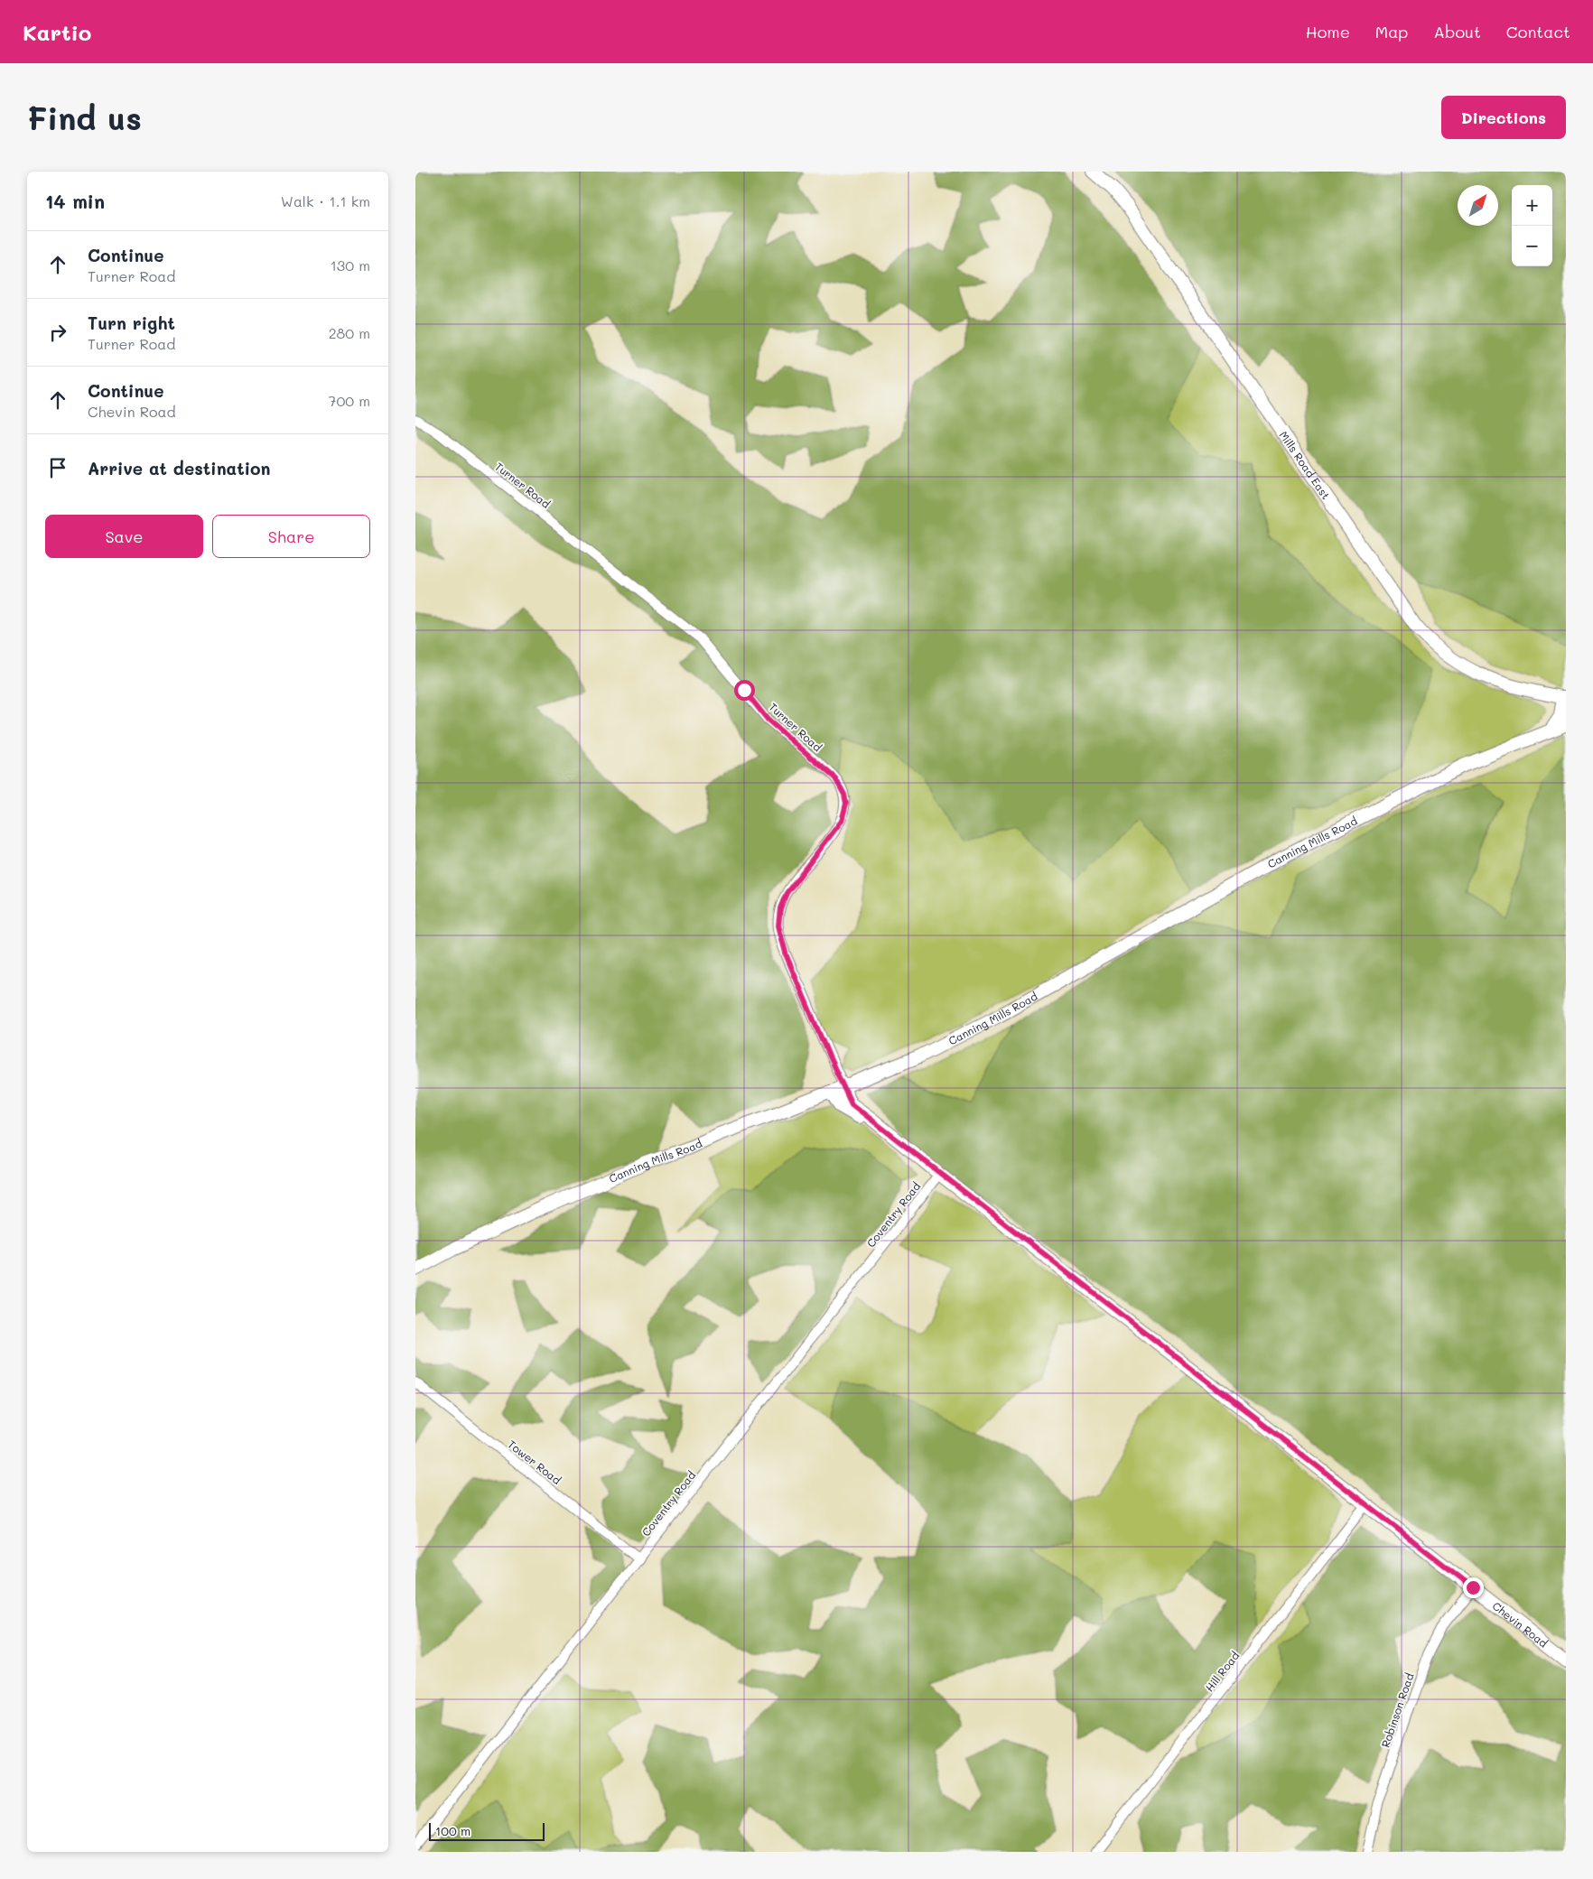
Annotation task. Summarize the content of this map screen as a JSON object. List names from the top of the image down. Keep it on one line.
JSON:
{"streets":{"main road":["Mills Road East","Canning Mills Road","Chevin Road"],"street":["Turner Road","Coventry Road","Tower Road","Hill Road","Robinson Road"]},"crossings":[["Turner Road","Canning Mills Road"],["Turner Road","Chevin Road"],["Canning Mills Road","Chevin Road"],["Coventry Road","Tower Road"],["Coventry Road","Chevin Road"],["Chevin Road","Hill Road"],["Chevin Road","Robinson Road"]],"scale_bar":"100 m","north":"top right","page":{"header":"Kartio","nav":["Home","Map","About","Contact"],"buttons":["Directions",["Save","Share"]],"title":"Find us","heading":["14 min","Walk · 1.1 km"],"map_buttons":["+","−"],"list":[["Continue","Turner Road","130 m"],["Turn right","Turner Road","280 m"],["Continue","Chevin Road","700 m"],"Arrive at destination"],"scale":"100 m"}}
